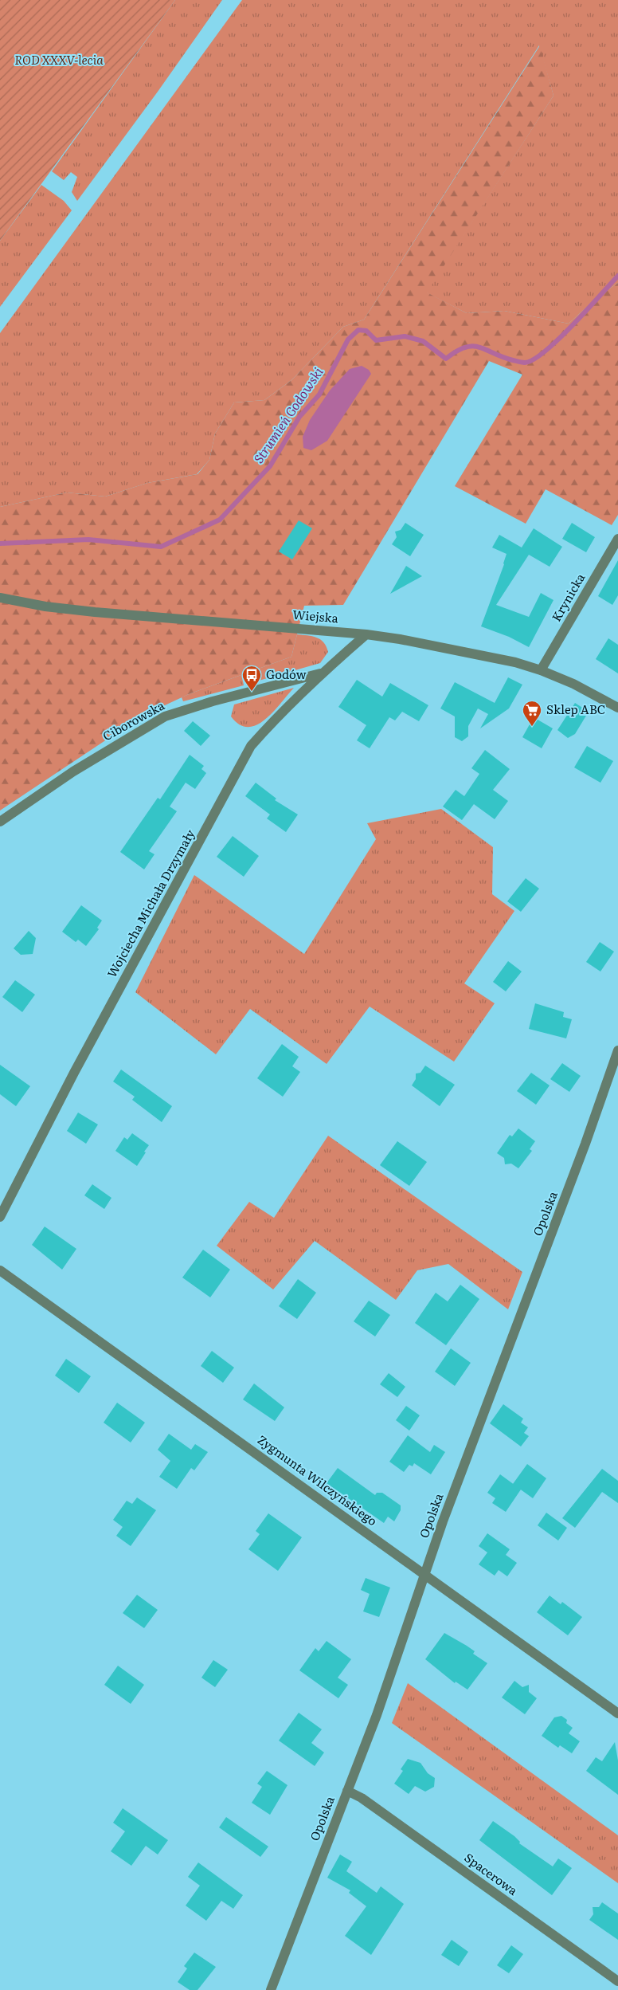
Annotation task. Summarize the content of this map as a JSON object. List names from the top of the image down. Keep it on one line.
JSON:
{"streets":{"street":["Krynicka","Wiejska","Ciborowska","Wojciecha Michała Drzymały","Opolska","Zygmunta Wilczyńskiego","Spacerowa"]},"crossings":[["Krynicka","Wiejska"],["Wiejska","Wojciecha Michała Drzymały"],["Ciborowska","Wojciecha Michała Drzymały"],["Opolska","Zygmunta Wilczyńskiego"],["Opolska","Spacerowa"]],"water":["Strumień Godowski"],"parks":["ROD XXXV-lecia"],"places":{"bus stop":["Godów"],"supermarket":["Sklep ABC"]}}
